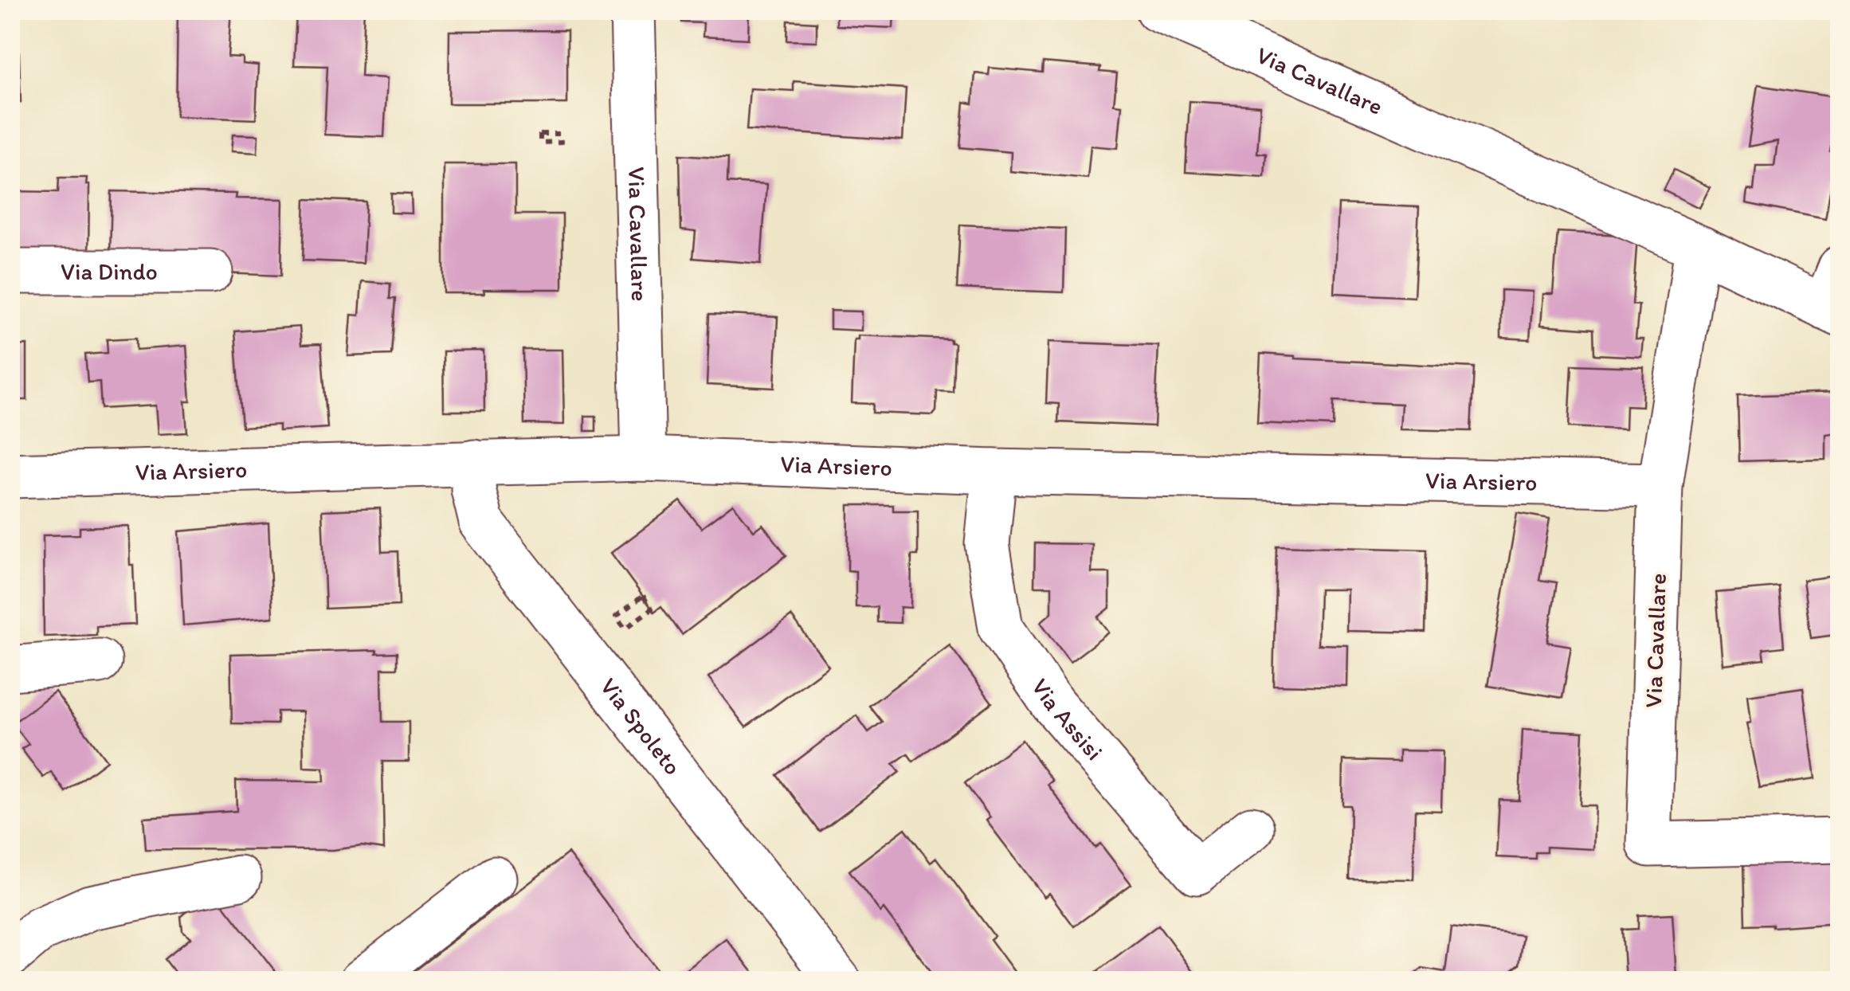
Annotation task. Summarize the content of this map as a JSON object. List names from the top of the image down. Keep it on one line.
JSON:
{"streets":{"street":["Via Cavallare","Via Dindo","Via Arsiero","Via Assisi","Via Spoleto"]},"crossings":[["Via Cavallare","Via Arsiero"],["Via Arsiero","Via Assisi"],["Via Arsiero","Via Spoleto"]]}
